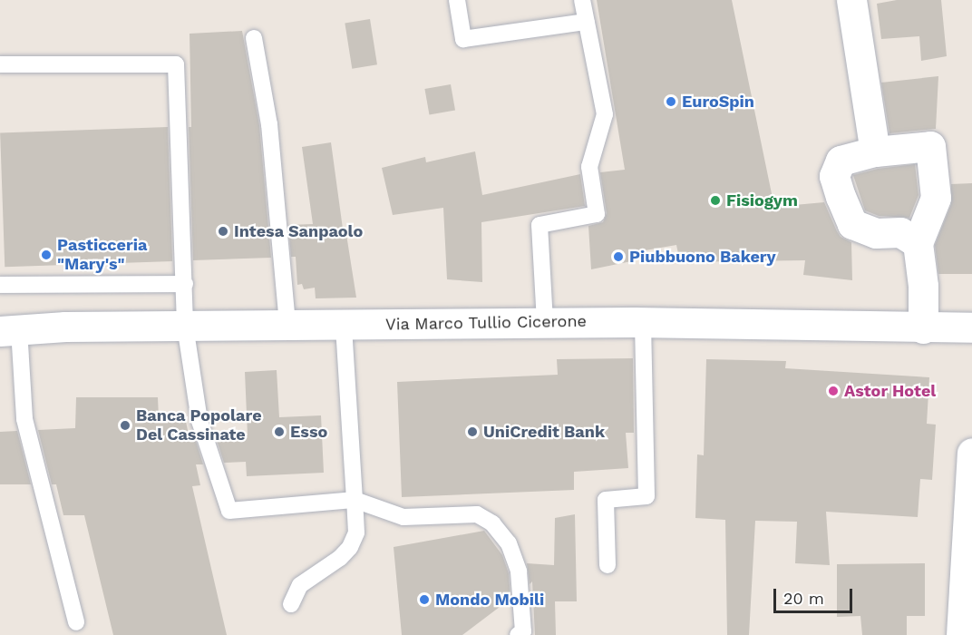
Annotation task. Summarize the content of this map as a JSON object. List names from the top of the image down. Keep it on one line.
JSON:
{"streets":{"main road":["Via Marco Tullio Cicerone"]},"places":["EuroSpin","Fisiogym","Intesa Sanpaolo","Pasticceria \"Mary's\"","Piubbuono Bakery","Astor Hotel","Banca Popolare Del Cassinate","Esso","UniCredit Bank","Mondo Mobili"],"scale_bar":"20 m"}
